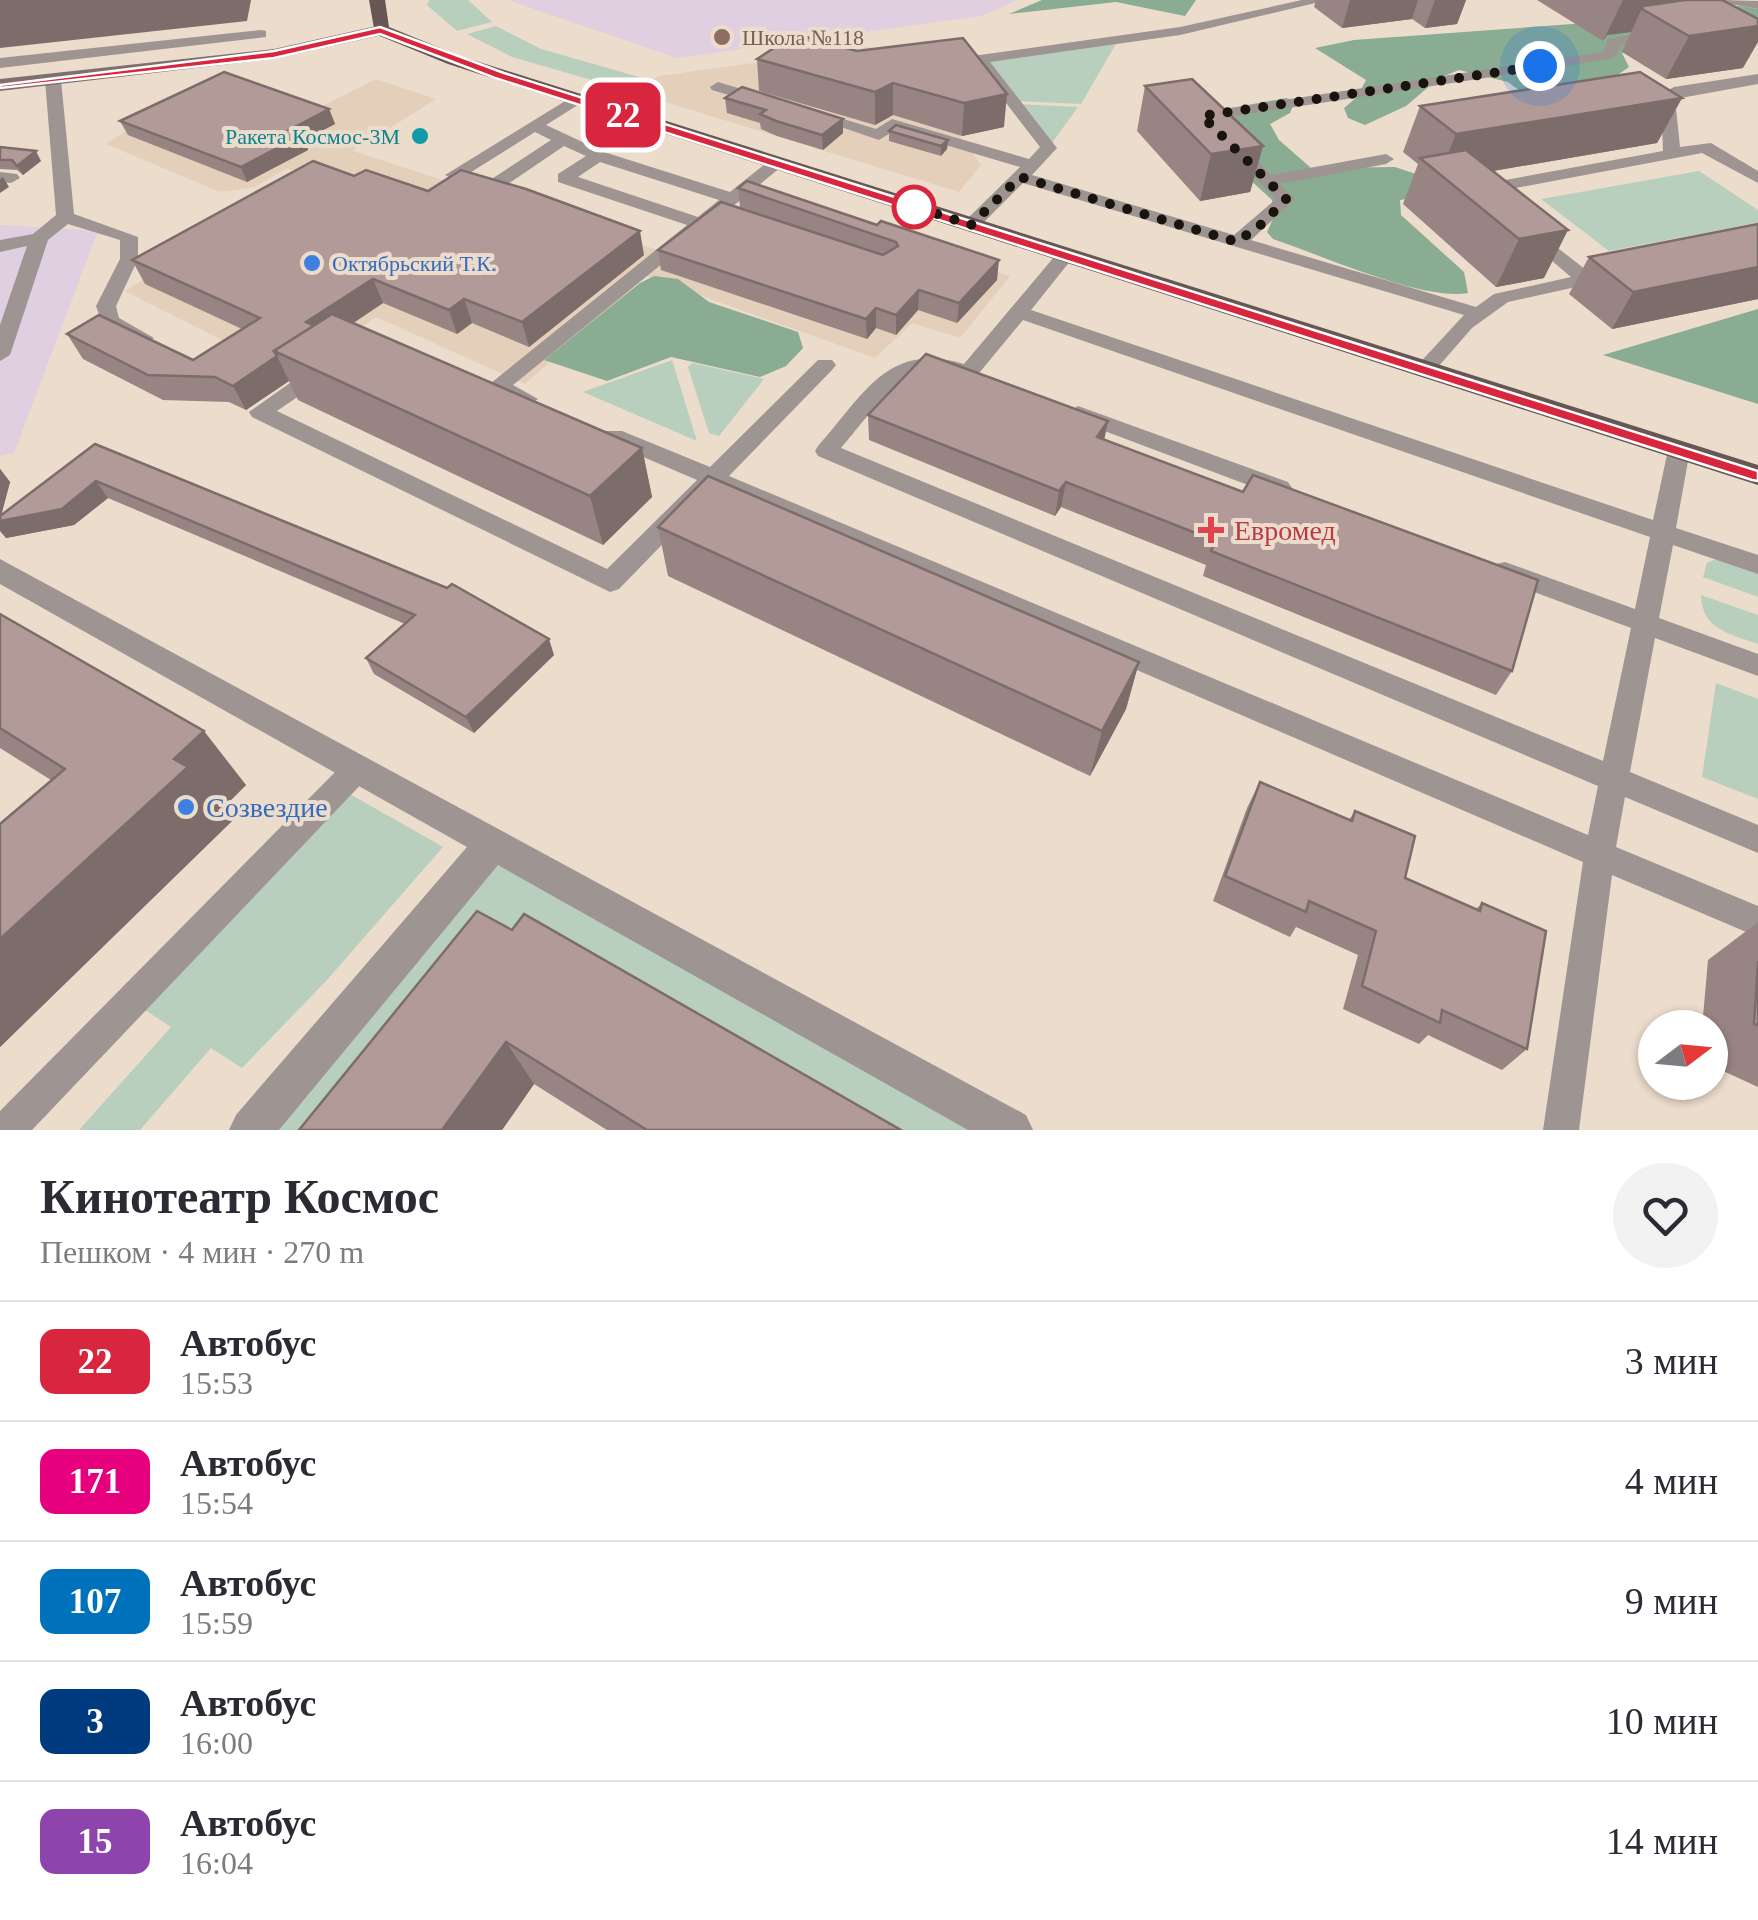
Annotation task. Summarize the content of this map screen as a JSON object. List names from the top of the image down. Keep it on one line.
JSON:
{"places":{"other":["Школа №118","Ракета Космос-3М","Октябрьский Т.К.","Созвездие"],"health":["Евромед"]},"lines":["bus line 22"],"north":"right","page":{"on_map":"22","heading":["Кинотеатр Космос","Пешком · 4 мин · 270 m"],"list":[{"mark":"22","name":"Автобус","note":"15:53","value":"3 мин"},{"mark":"171","name":"Автобус","note":"15:54","value":"4 мин"},{"mark":"107","name":"Автобус","note":"15:59","value":"9 мин"},{"mark":"3","name":"Автобус","note":"16:00","value":"10 мин"},{"mark":"15","name":"Автобус","note":"16:04","value":"14 мин"}]}}
